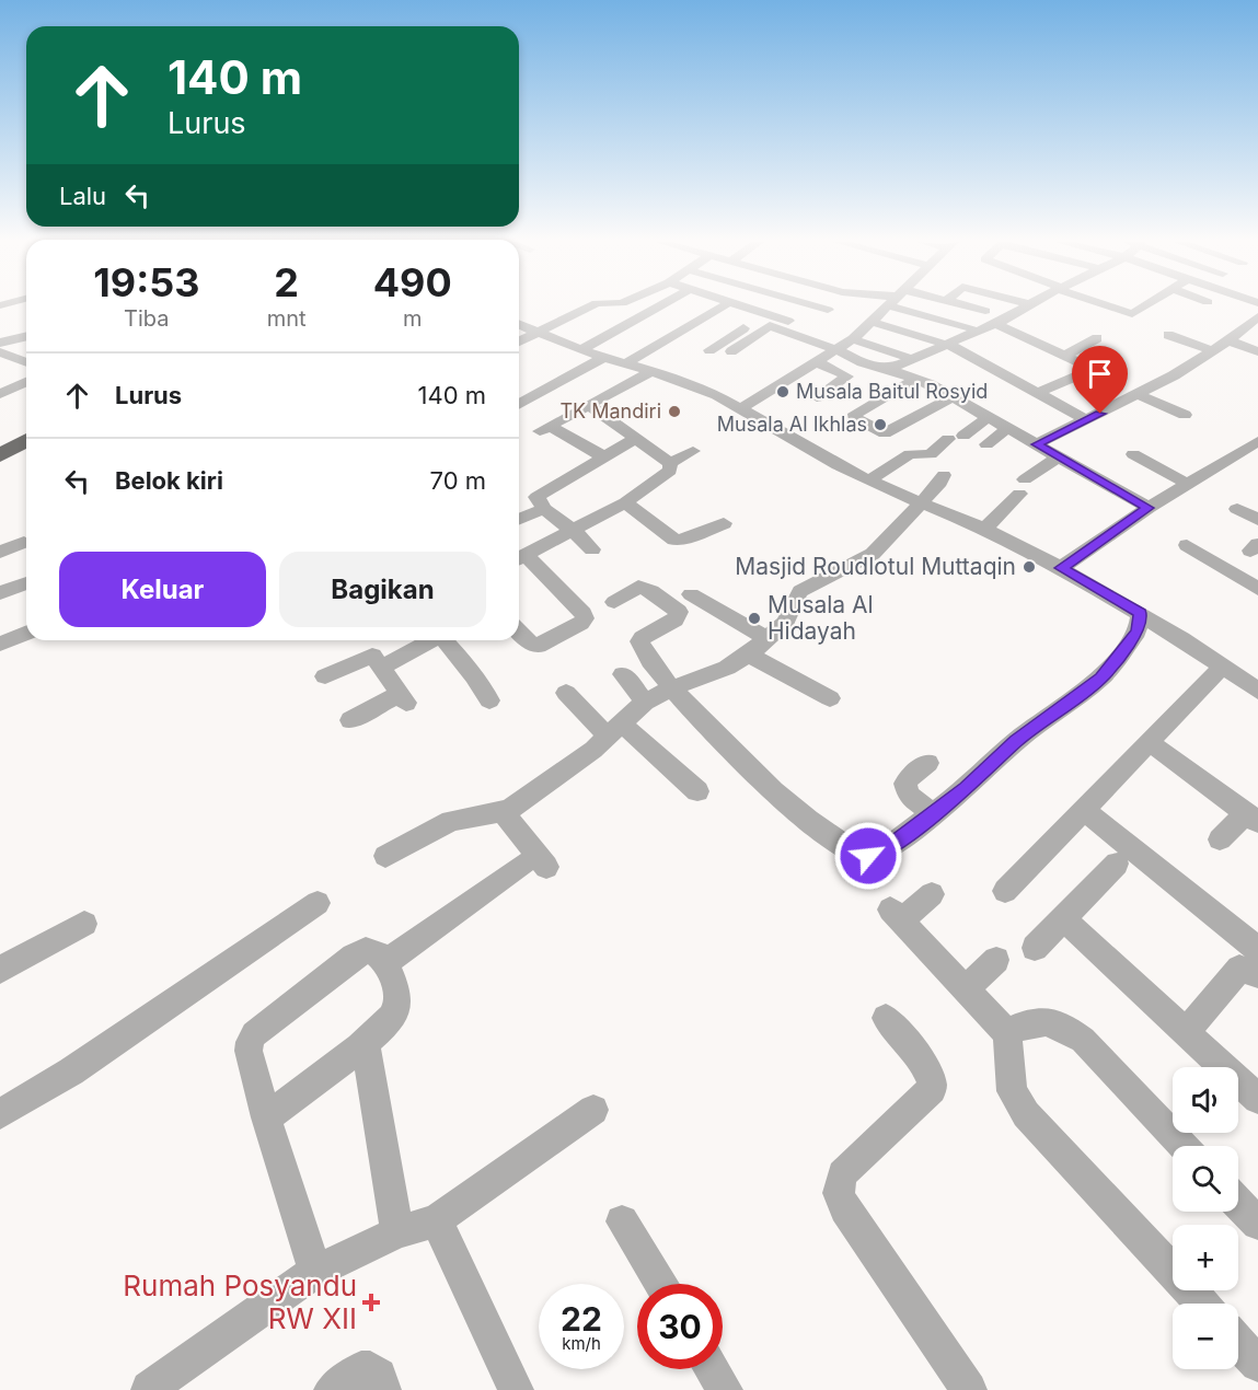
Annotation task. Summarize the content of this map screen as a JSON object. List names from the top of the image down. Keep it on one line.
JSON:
{"places":{"other":["Musala Baitul Rosyid","TK Mandiri","Musala Al Ikhlas","Masjid Roudlotul Muttaqin","Musala Al Hidayah"],"health":["Rumah Posyandu RW XII"]},"page":{"turn":["140 m","Lurus"],"then":"Lalu","eta":["19:53","Tiba","2","mnt","490","m"],"list":[{"name":"Lurus","value":"140 m"},{"name":"Belok kiri","value":"70 m"}],"buttons":["Keluar","Bagikan"],"map_buttons":["+","−"],"speed":"22 km/h","limit":"30"}}
